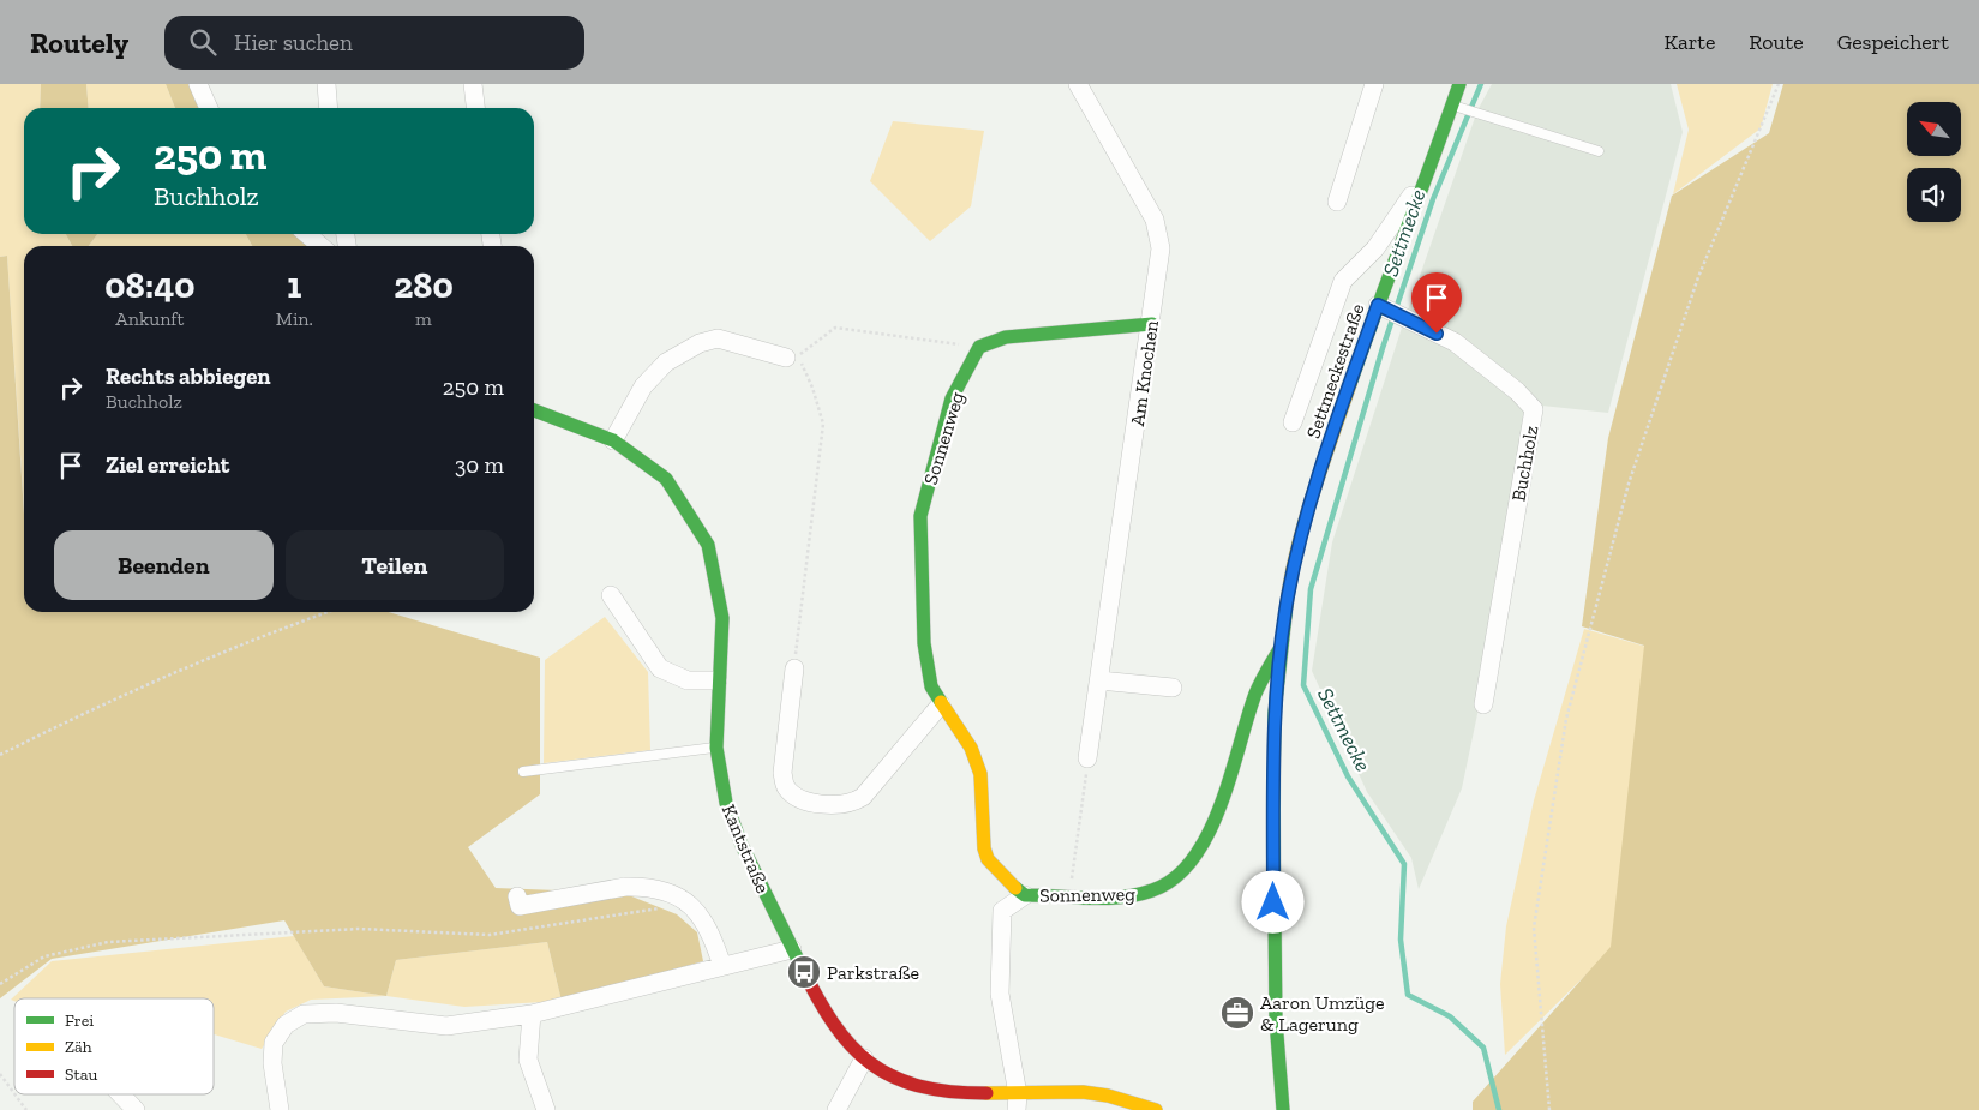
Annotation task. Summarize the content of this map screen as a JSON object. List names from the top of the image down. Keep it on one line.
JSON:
{"streets":{"street":["Settmeckestraße","Am Knochen","Sonnenweg","Buchholz","Kantstraße"]},"crossings":[["Settmeckestraße","Sonnenweg"],["Settmeckestraße","Buchholz"],["Sonnenweg","Kantstraße"]],"water":["Settmecke"],"places":{"bus stop":["Parkstraße"],"office":["Aaron Umzüge & Lagerung"]},"legend":["Frei","Zäh","Stau"],"north":"top left","page":{"header":"Routely","search":"Hier suchen","nav":["Karte","Route","Gespeichert"],"turn":["250 m","Buchholz"],"eta":["08:40","Ankunft","1","Min.","280","m"],"list":[{"name":"Rechts abbiegen","note":"Buchholz","value":"250 m"},{"name":"Ziel erreicht","value":"30 m"}],"buttons":["Beenden","Teilen"]}}
